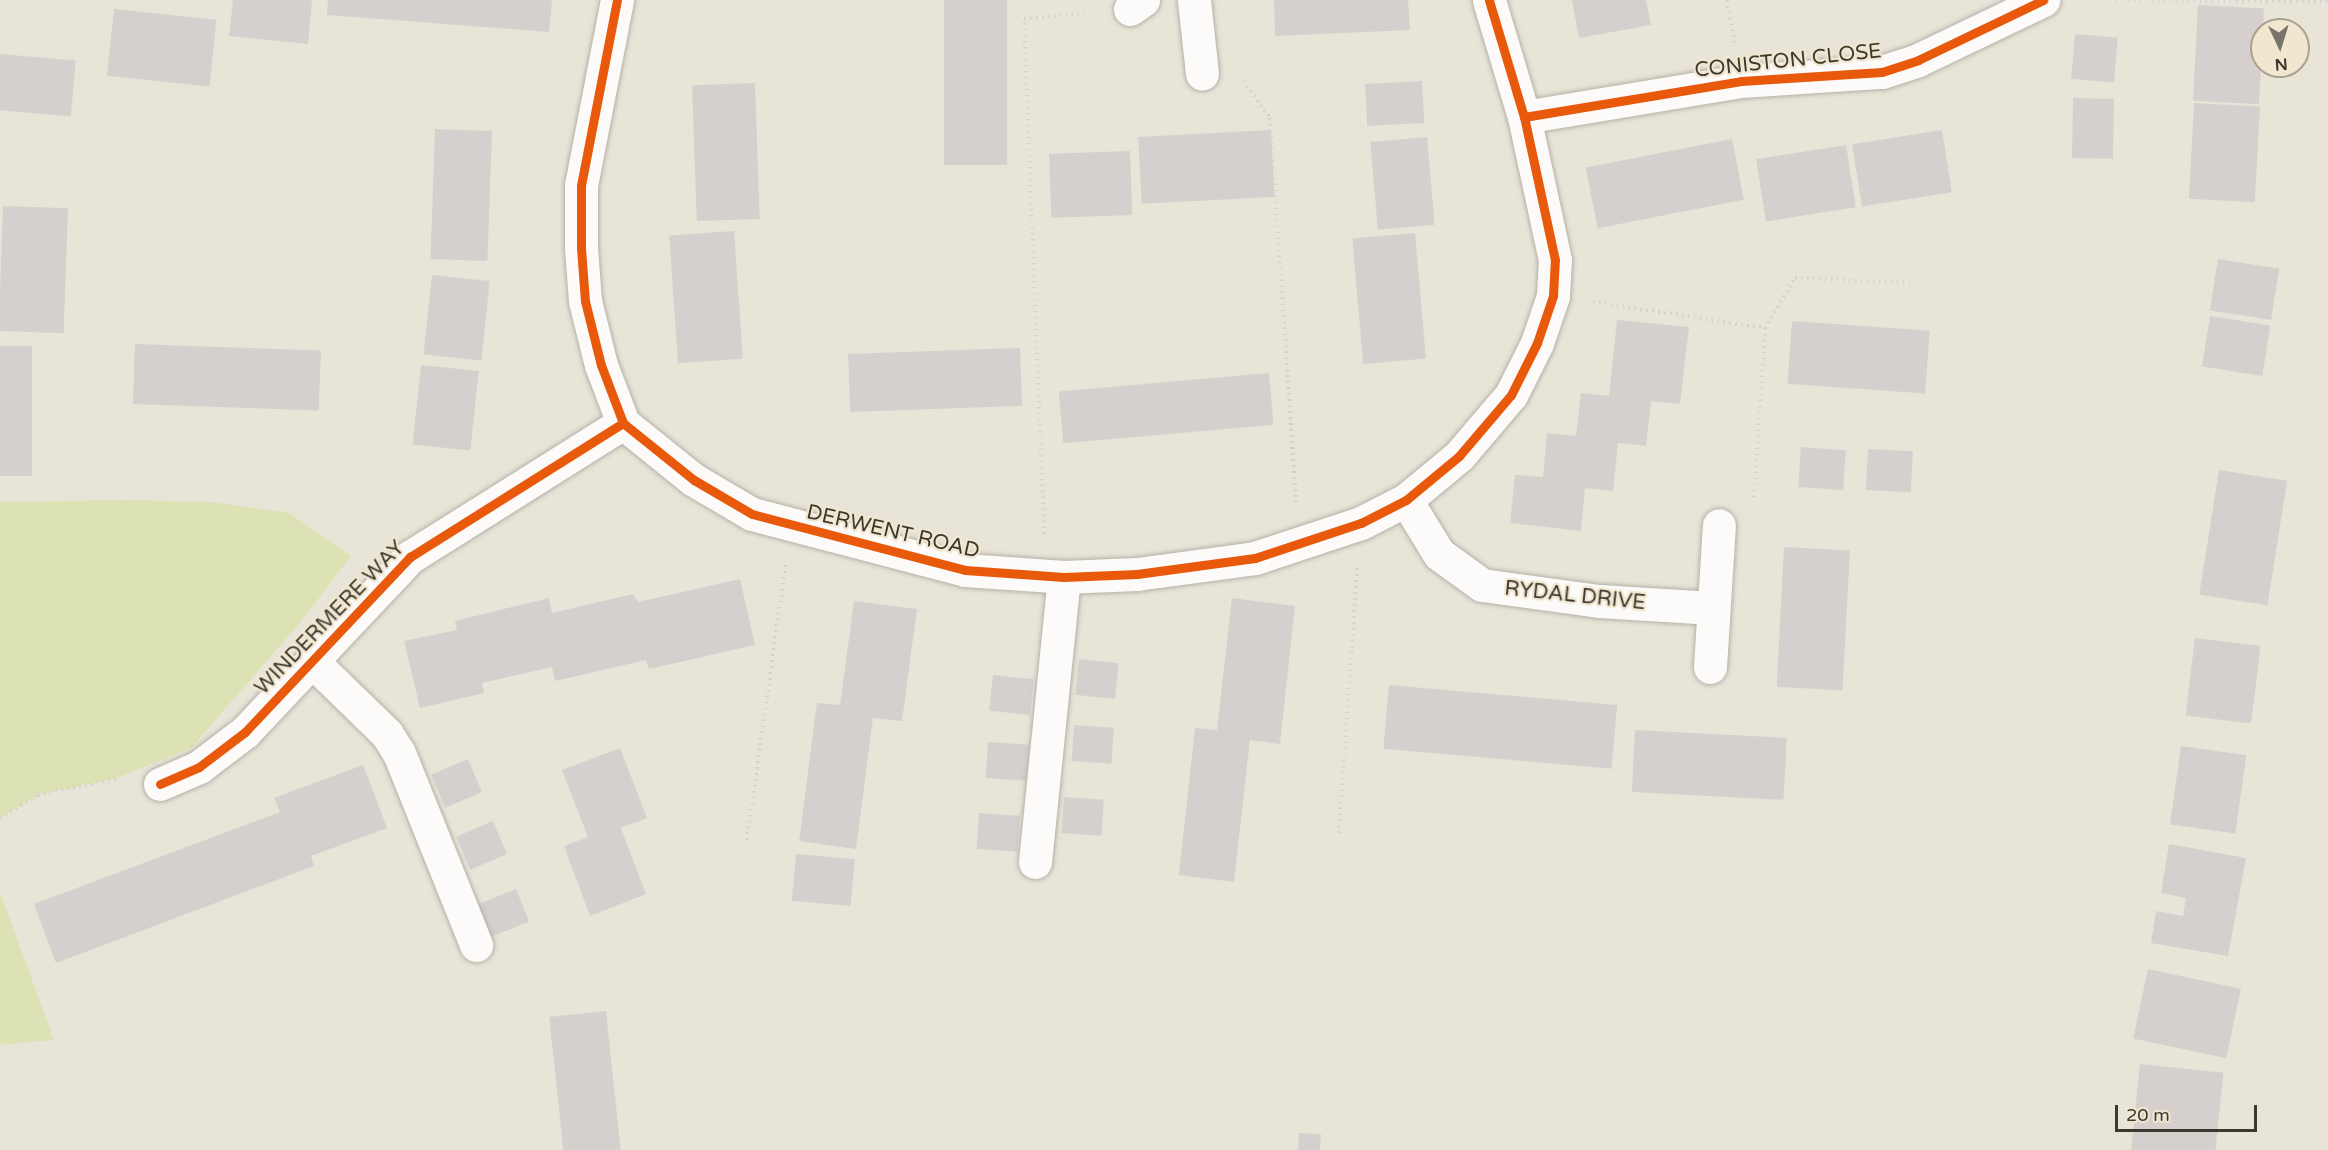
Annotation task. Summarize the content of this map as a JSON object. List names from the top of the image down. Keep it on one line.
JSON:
{"streets":{"street":["CONISTON CLOSE","DERWENT ROAD","RYDAL DRIVE","WINDERMERE WAY"]},"crossings":[["CONISTON CLOSE","DERWENT ROAD"],["DERWENT ROAD","RYDAL DRIVE"],["DERWENT ROAD","WINDERMERE WAY"]],"scale_bar":"20 m","north":"bottom"}
